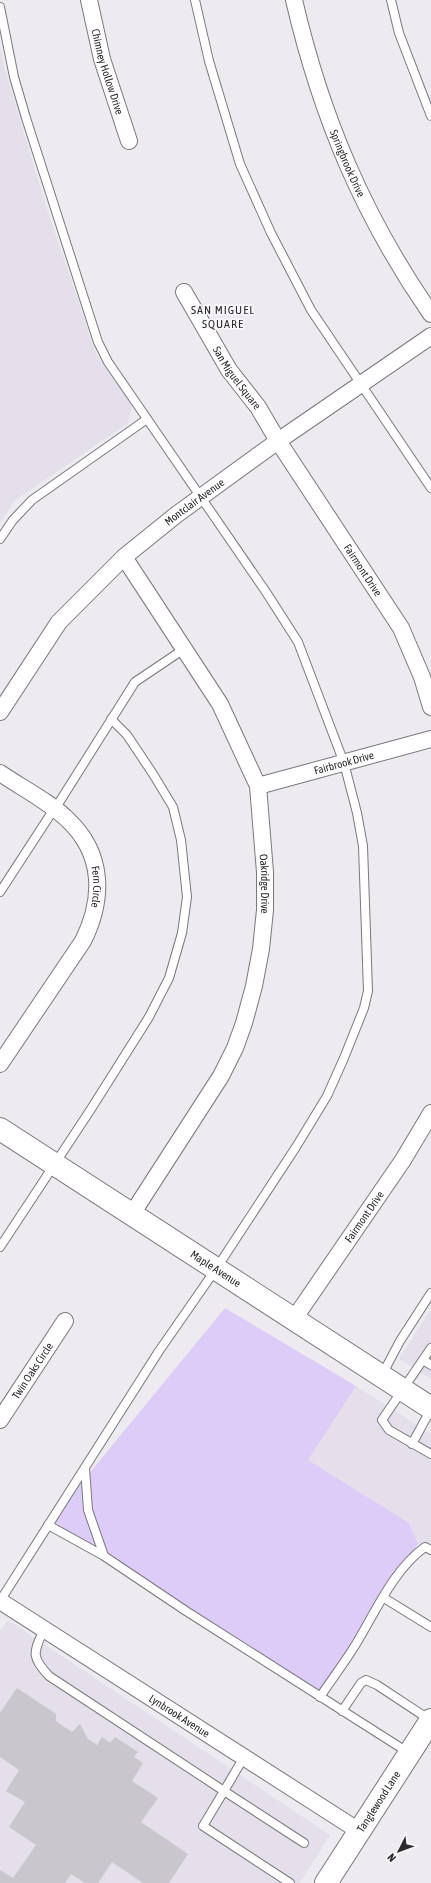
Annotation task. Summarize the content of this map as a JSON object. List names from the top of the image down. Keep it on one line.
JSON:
{"streets":{"main road":["Maple Avenue","Tanglewood Lane"],"street":["Chimney Hollow Drive","Springbrook Drive","San Miguel Square","Montclair Avenue","Fairmont Drive","Fairbrook Drive","Oakridge Drive","Fern Circle","Twin Oaks Circle","Lynbrook Avenue"]},"crossings":[["San Miguel Square","Montclair Avenue"],["San Miguel Square","Fairmont Drive"],["Montclair Avenue","Fairmont Drive"],["Montclair Avenue","Oakridge Drive"],["Fairmont Drive","Maple Avenue"],["Fairbrook Drive","Oakridge Drive"],["Oakridge Drive","Maple Avenue"],["Lynbrook Avenue","Tanglewood Lane"]],"districts":["SAN MIGUEL SQUARE"],"north":"bottom left"}
